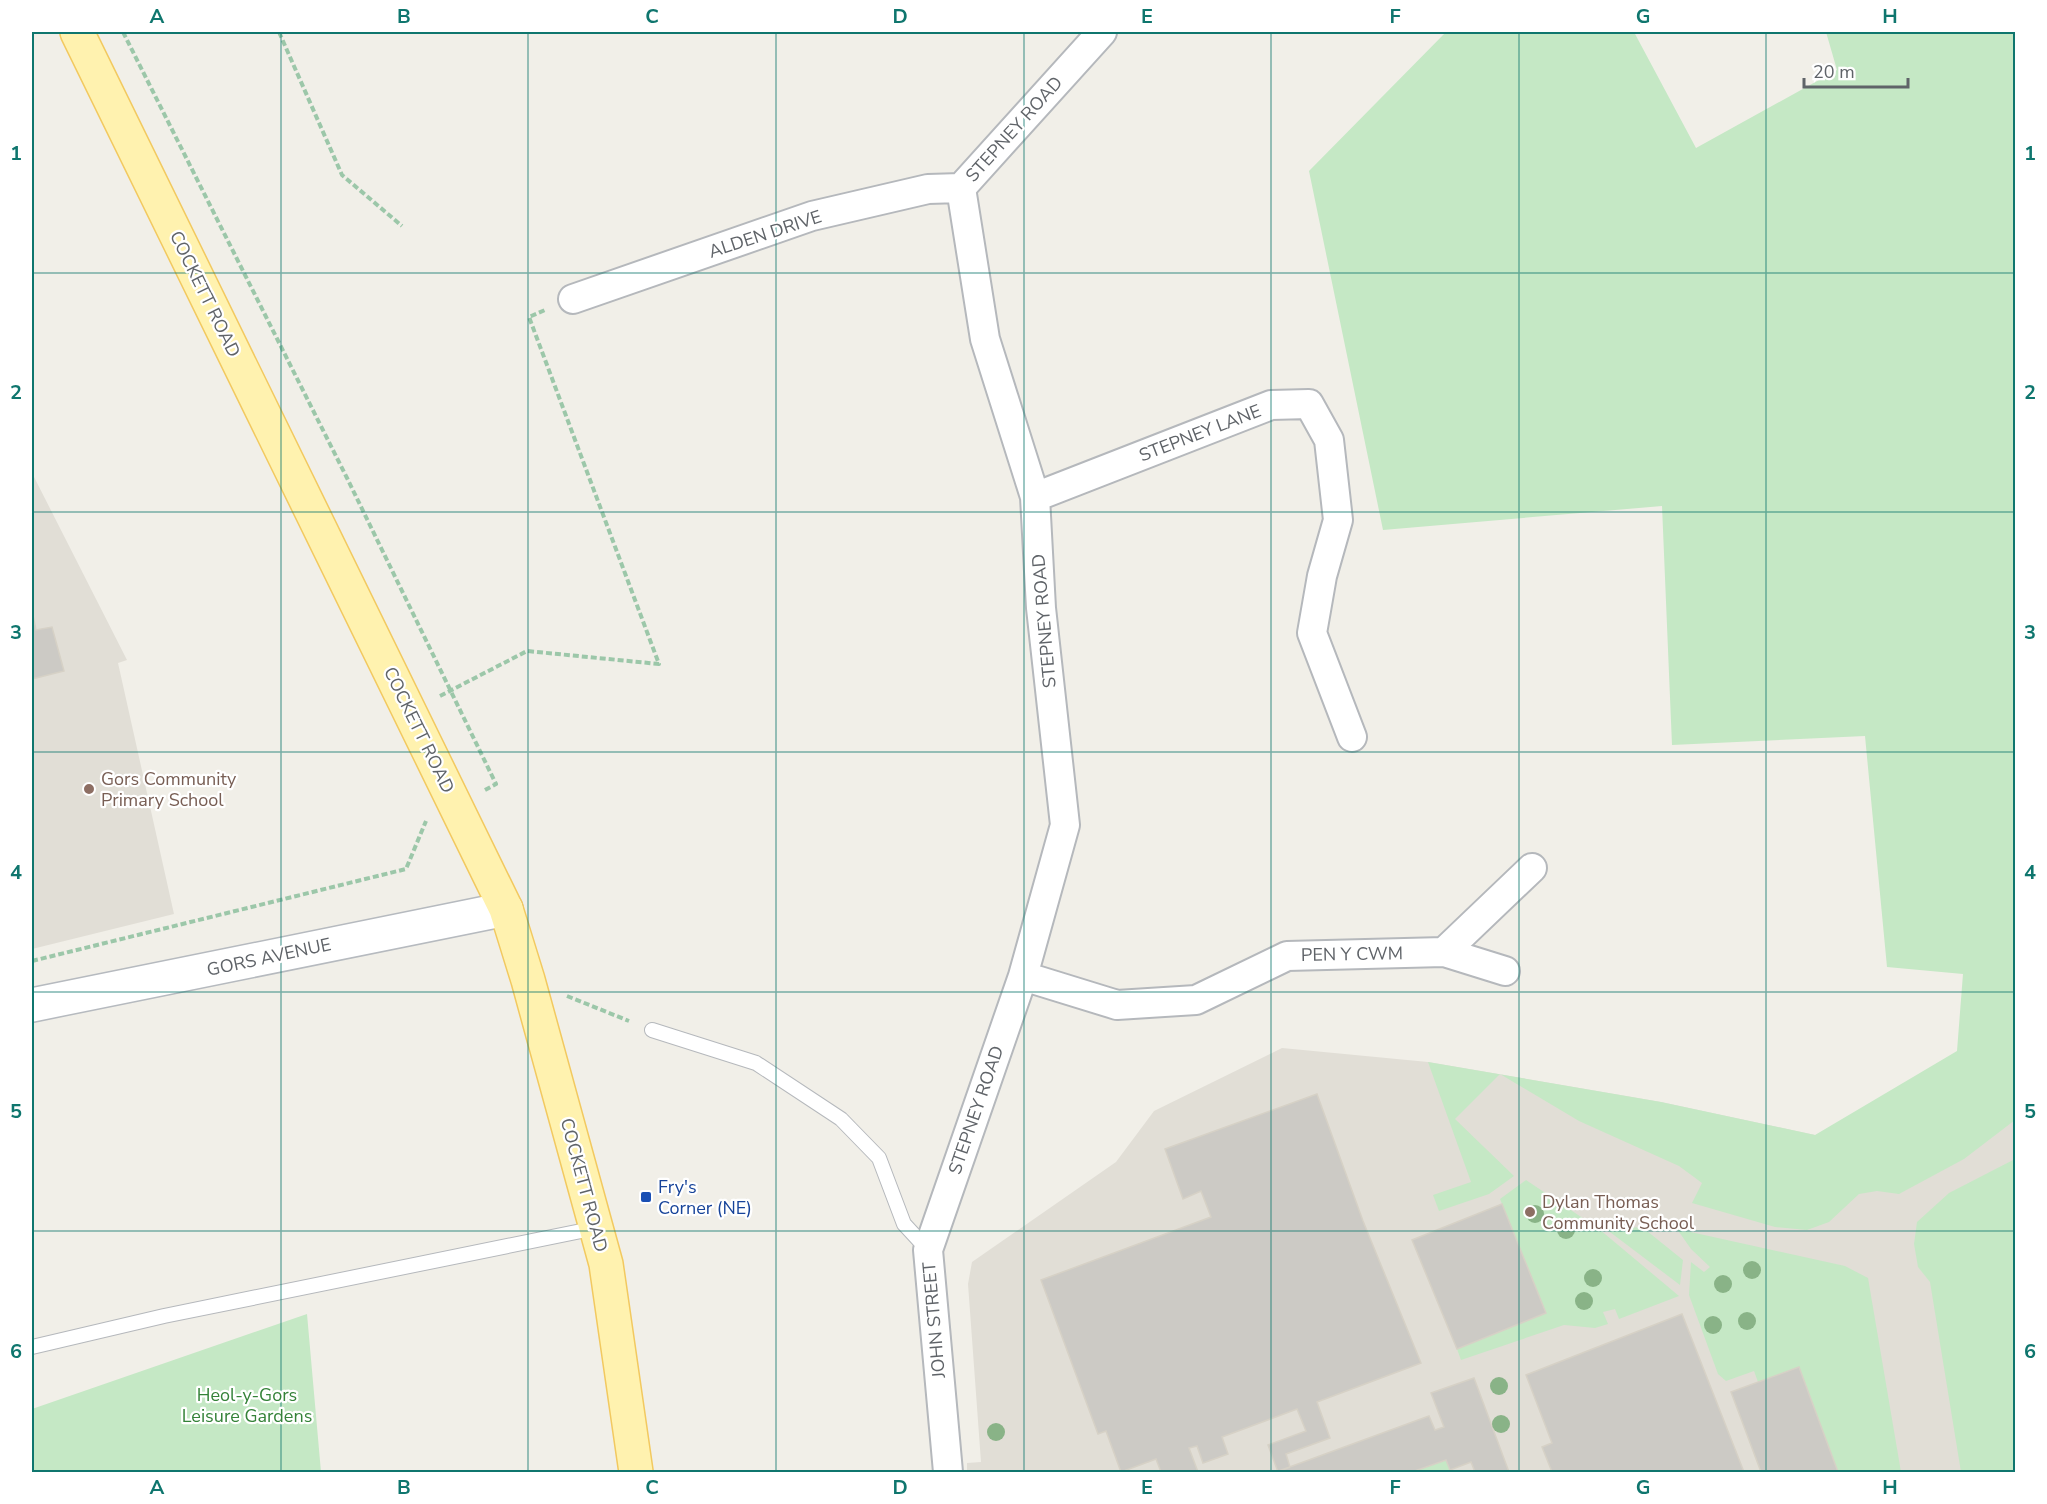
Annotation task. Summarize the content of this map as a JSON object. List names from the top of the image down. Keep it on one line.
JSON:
{"streets":{"main road":["COCKETT ROAD"],"street":["STEPNEY ROAD","ALDEN DRIVE","STEPNEY LANE","PEN Y CWM","GORS AVENUE","JOHN STREET"]},"crossings":[["STEPNEY ROAD","ALDEN DRIVE"],["STEPNEY ROAD","STEPNEY LANE"],["STEPNEY ROAD","PEN Y CWM"],["STEPNEY ROAD","JOHN STREET"],["COCKETT ROAD","GORS AVENUE"]],"parks":["Heol-y-Gors Leisure Gardens"],"places":{"other":["Gors Community Primary School","Dylan Thomas Community School"],"transit":["Fry's Corner (NE)"]},"scale_bar":"20 m","grid":{"columns":["A","B","C","D","E","F","G","H"],"rows":["1","2","3","4","5","6"]}}
